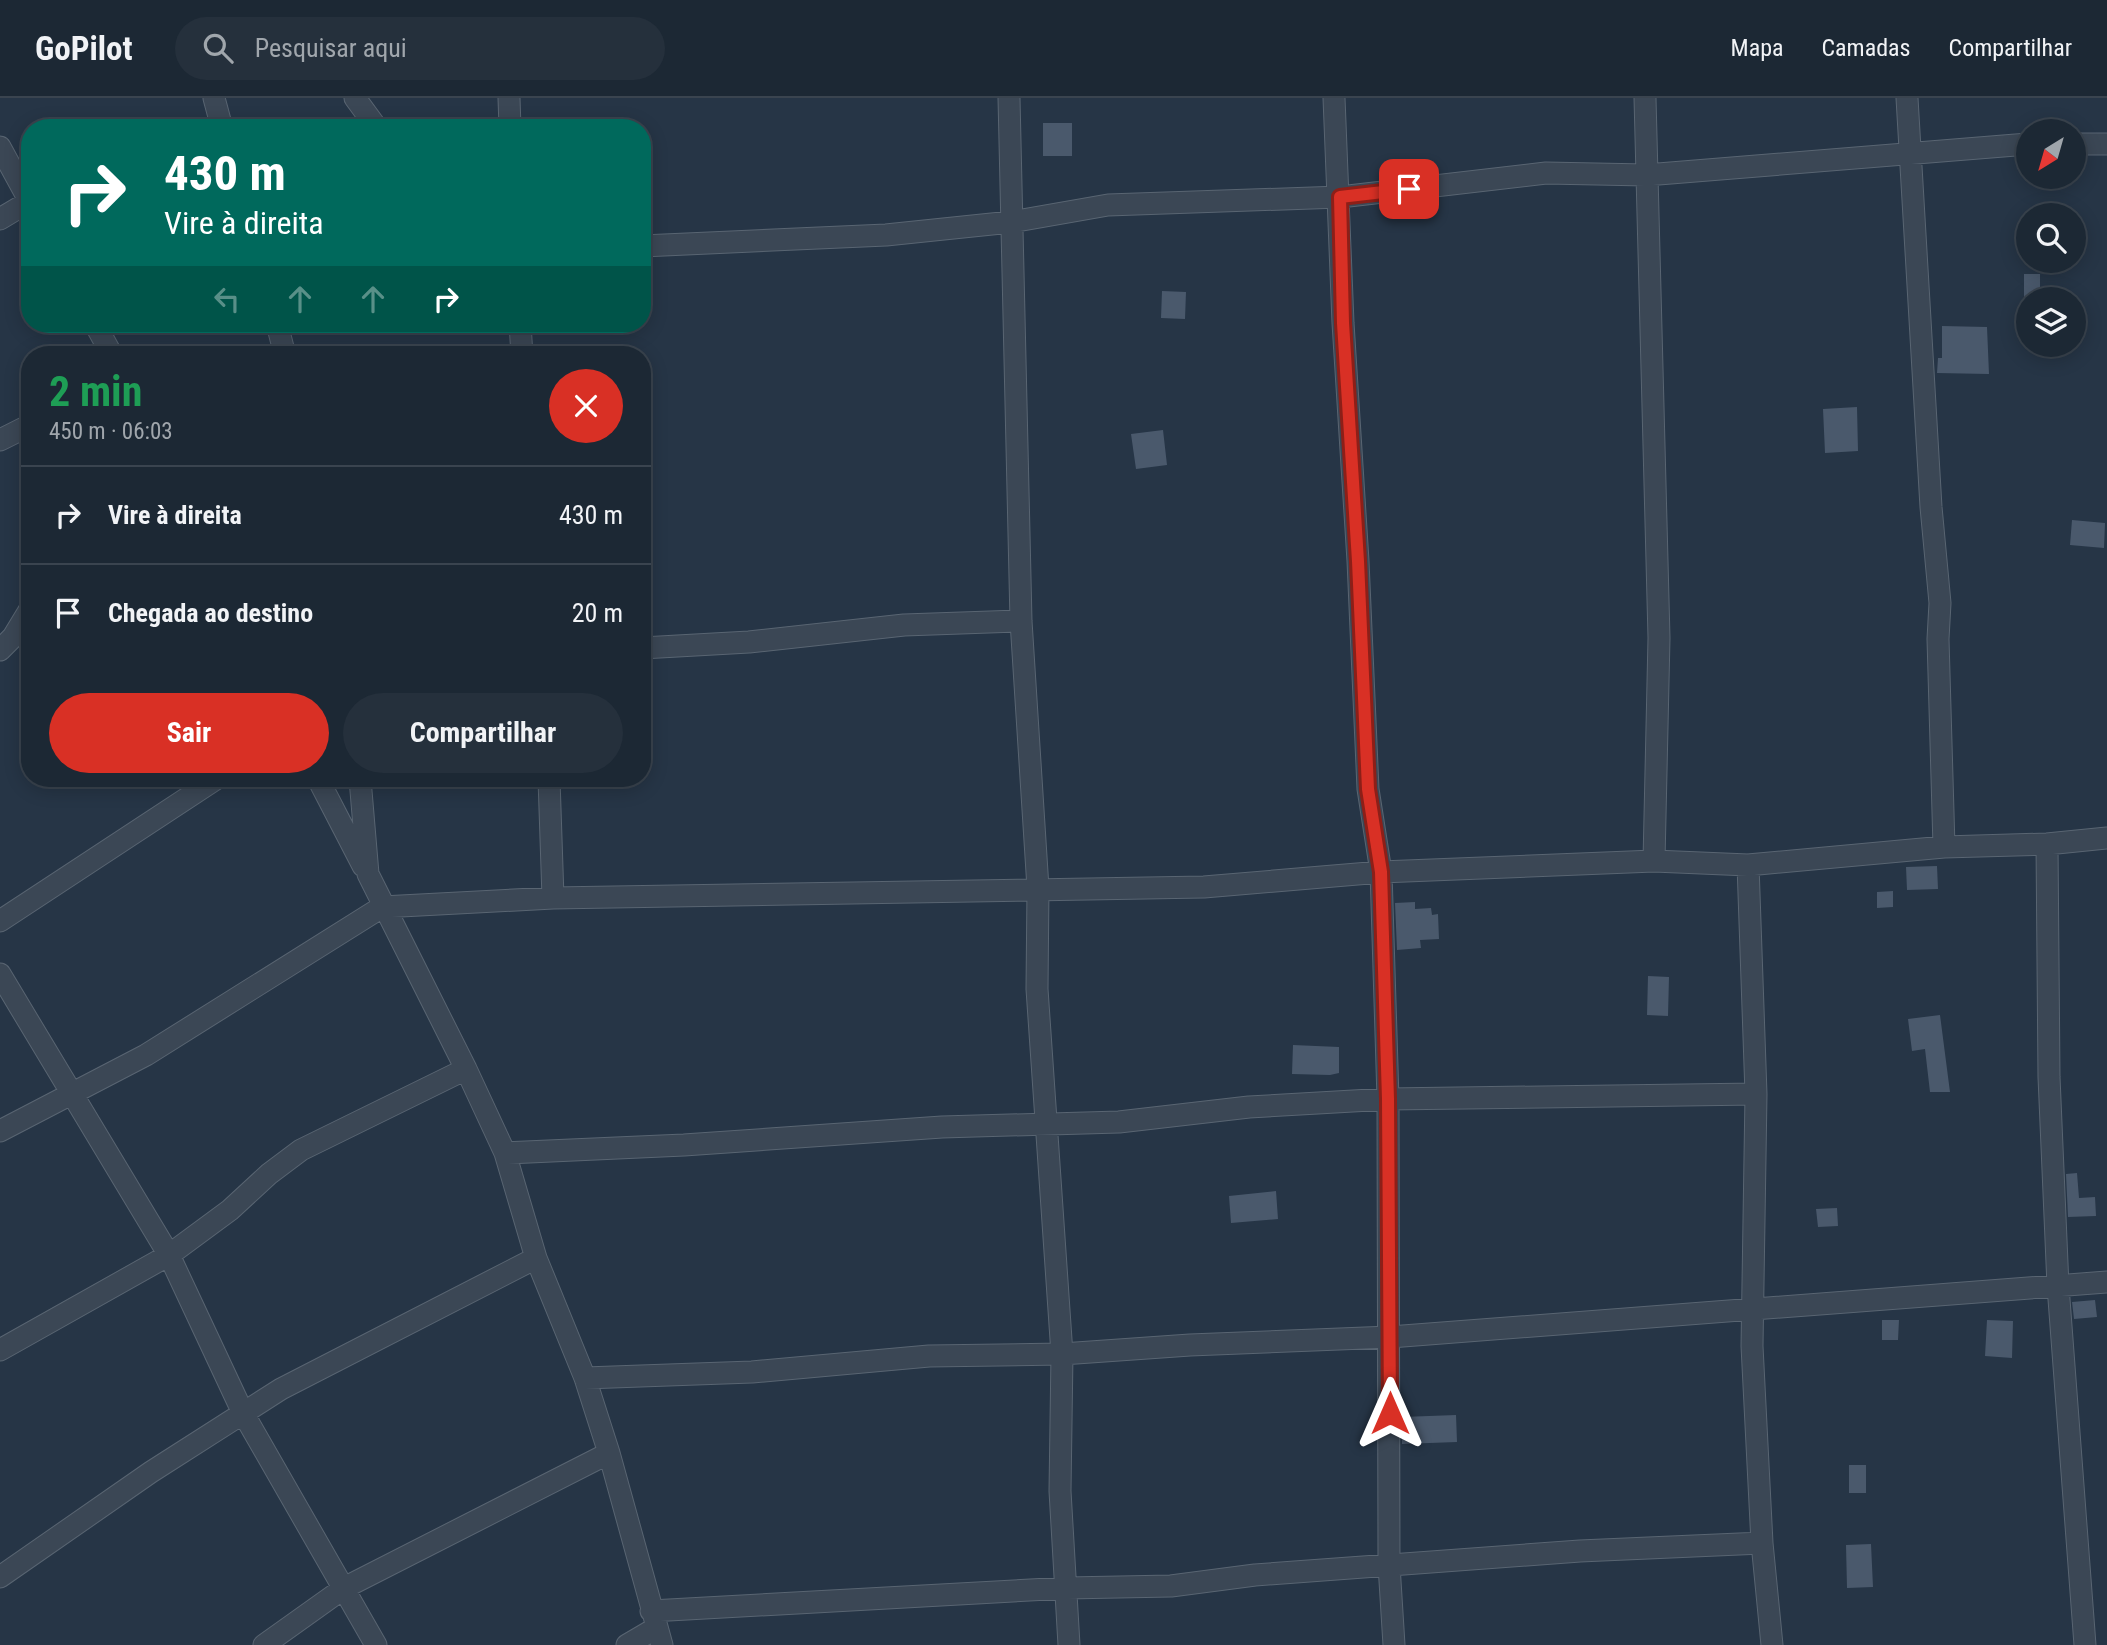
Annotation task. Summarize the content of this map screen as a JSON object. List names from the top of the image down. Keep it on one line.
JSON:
{"north":"bottom left","page":{"header":"GoPilot","search":"Pesquisar aqui","nav":["Mapa","Camadas","Compartilhar"],"turn":["430 m","Vire à direita"],"heading":["2 min","450 m · 06:03"],"list":[{"name":"Vire à direita","value":"430 m"},{"name":"Chegada ao destino","value":"20 m"}],"buttons":["Sair","Compartilhar"]}}
